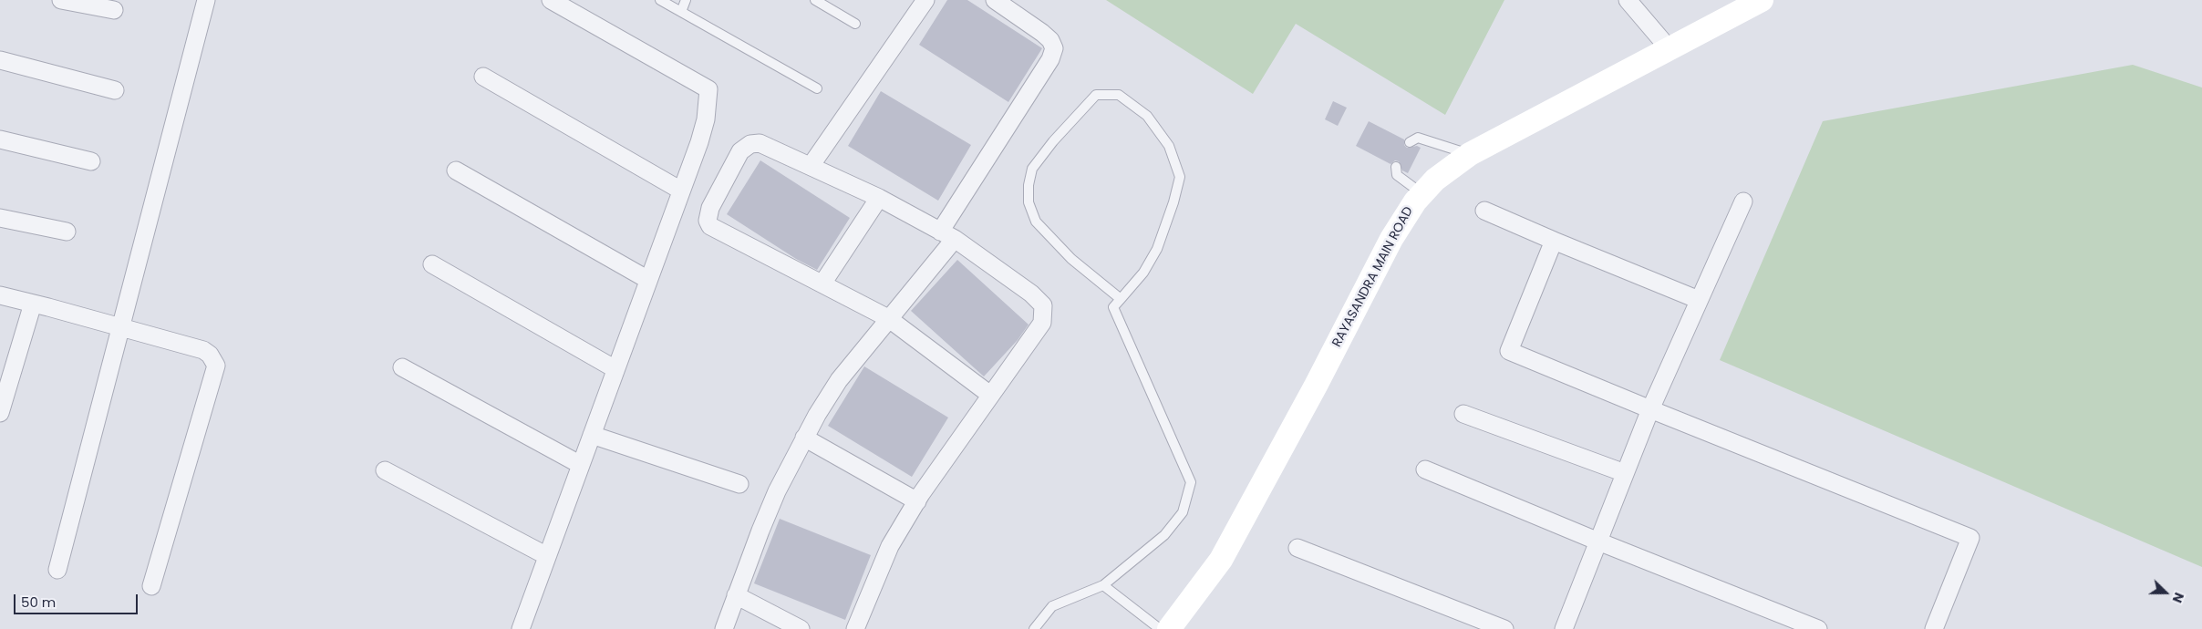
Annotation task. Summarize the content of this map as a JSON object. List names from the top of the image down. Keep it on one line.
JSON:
{"streets":{"street":["RAYASANDRA MAIN ROAD"]},"scale_bar":"50 m","north":"right"}
